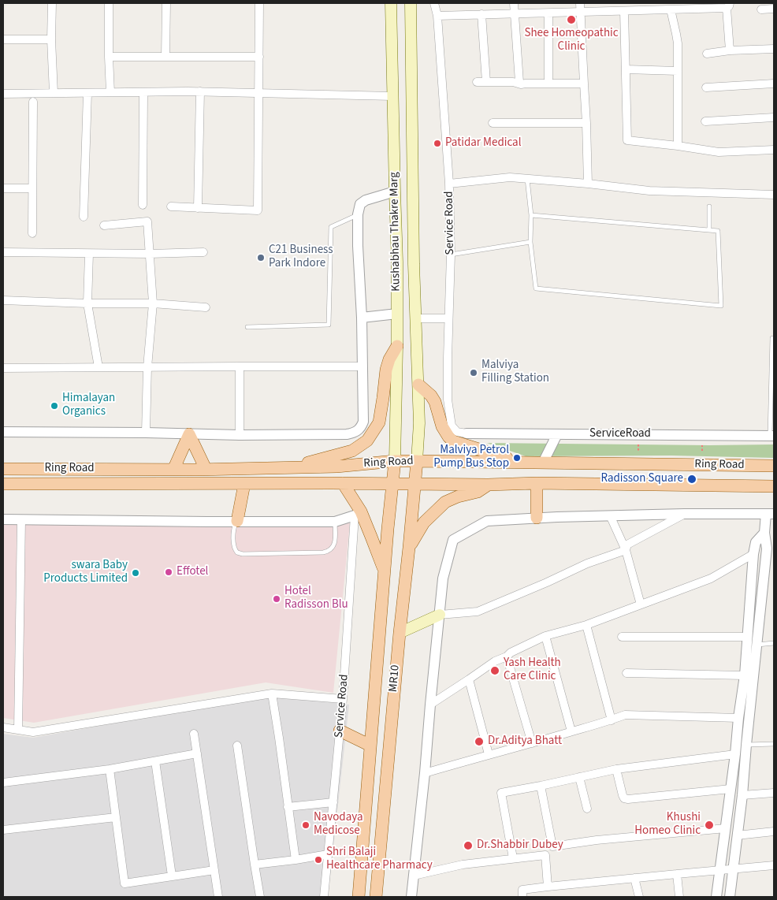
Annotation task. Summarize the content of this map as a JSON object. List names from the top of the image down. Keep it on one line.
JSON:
{"streets":{"main road":["Kushabhau Thakre Marg","Ring Road","MR10"],"street":["Service Road","ServiceRoad"]},"crossings":[["Service Road","ServiceRoad"],["Kushabhau Thakre Marg","Ring Road"],["Kushabhau Thakre Marg","MR10"],["Ring Road","MR10"]],"places":["Shee Homeopathic Clinic","Patidar Medical","C21 Business Park Indore","Malviya Filling Station","Himalayan Organics","Malviya Petrol Pump Bus Stop","Radisson Square","Effotel","swara Baby Products Limited","Hotel Radisson Blu","Yash Health Care Clinic","Dr.Aditya Bhatt","Navodaya Medicose","Khushi Homeo Clinic","Dr.Shabbir Dubey","Shri Balaji Healthcare Pharmacy"]}
